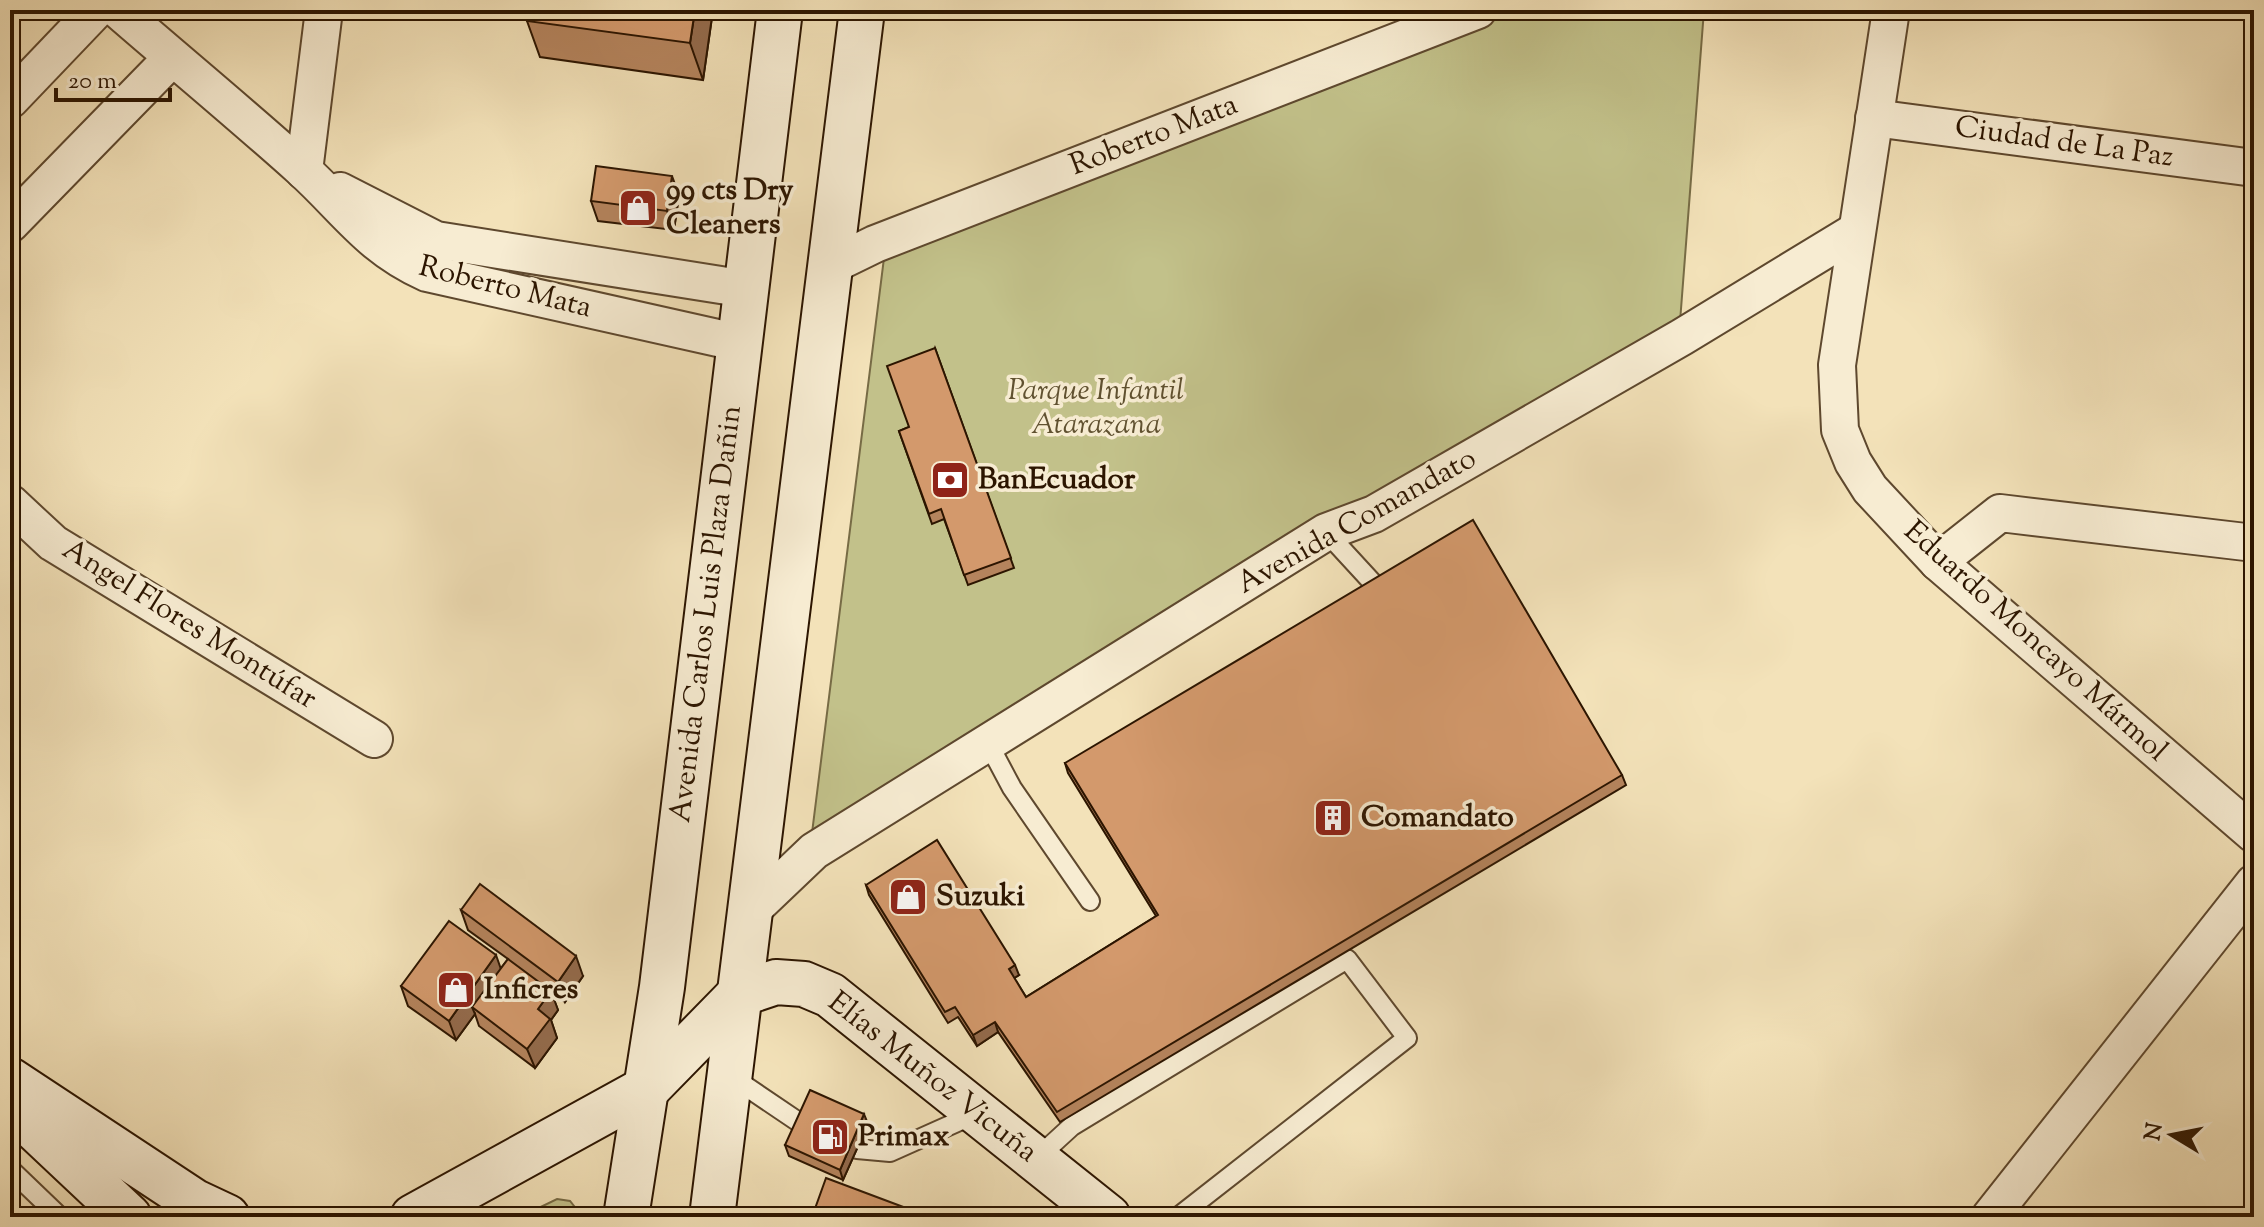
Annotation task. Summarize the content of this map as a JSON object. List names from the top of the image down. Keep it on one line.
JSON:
{"streets":{"main road":["Avenida Carlos Luis Plaza Dañin","Elías Muñoz Vicuña"],"street":["Roberto Mata","Ciudad de La Paz","Avenida Comandato","Angel Flores Montúfar","Eduardo Moncayo Mármol"]},"crossings":[["Roberto Mata","Avenida Carlos Luis Plaza Dañin"],["Avenida Comandato","Eduardo Moncayo Mármol"]],"parks":["Parque Infantil Atarazana"],"places":{"shop":["99 cts Dry Cleaners","Suzuki","Inficres"],"bank":["BanEcuador"],"building":["Comandato"],"fuel station":["Primax"]},"scale_bar":"20 m","north":"left"}
